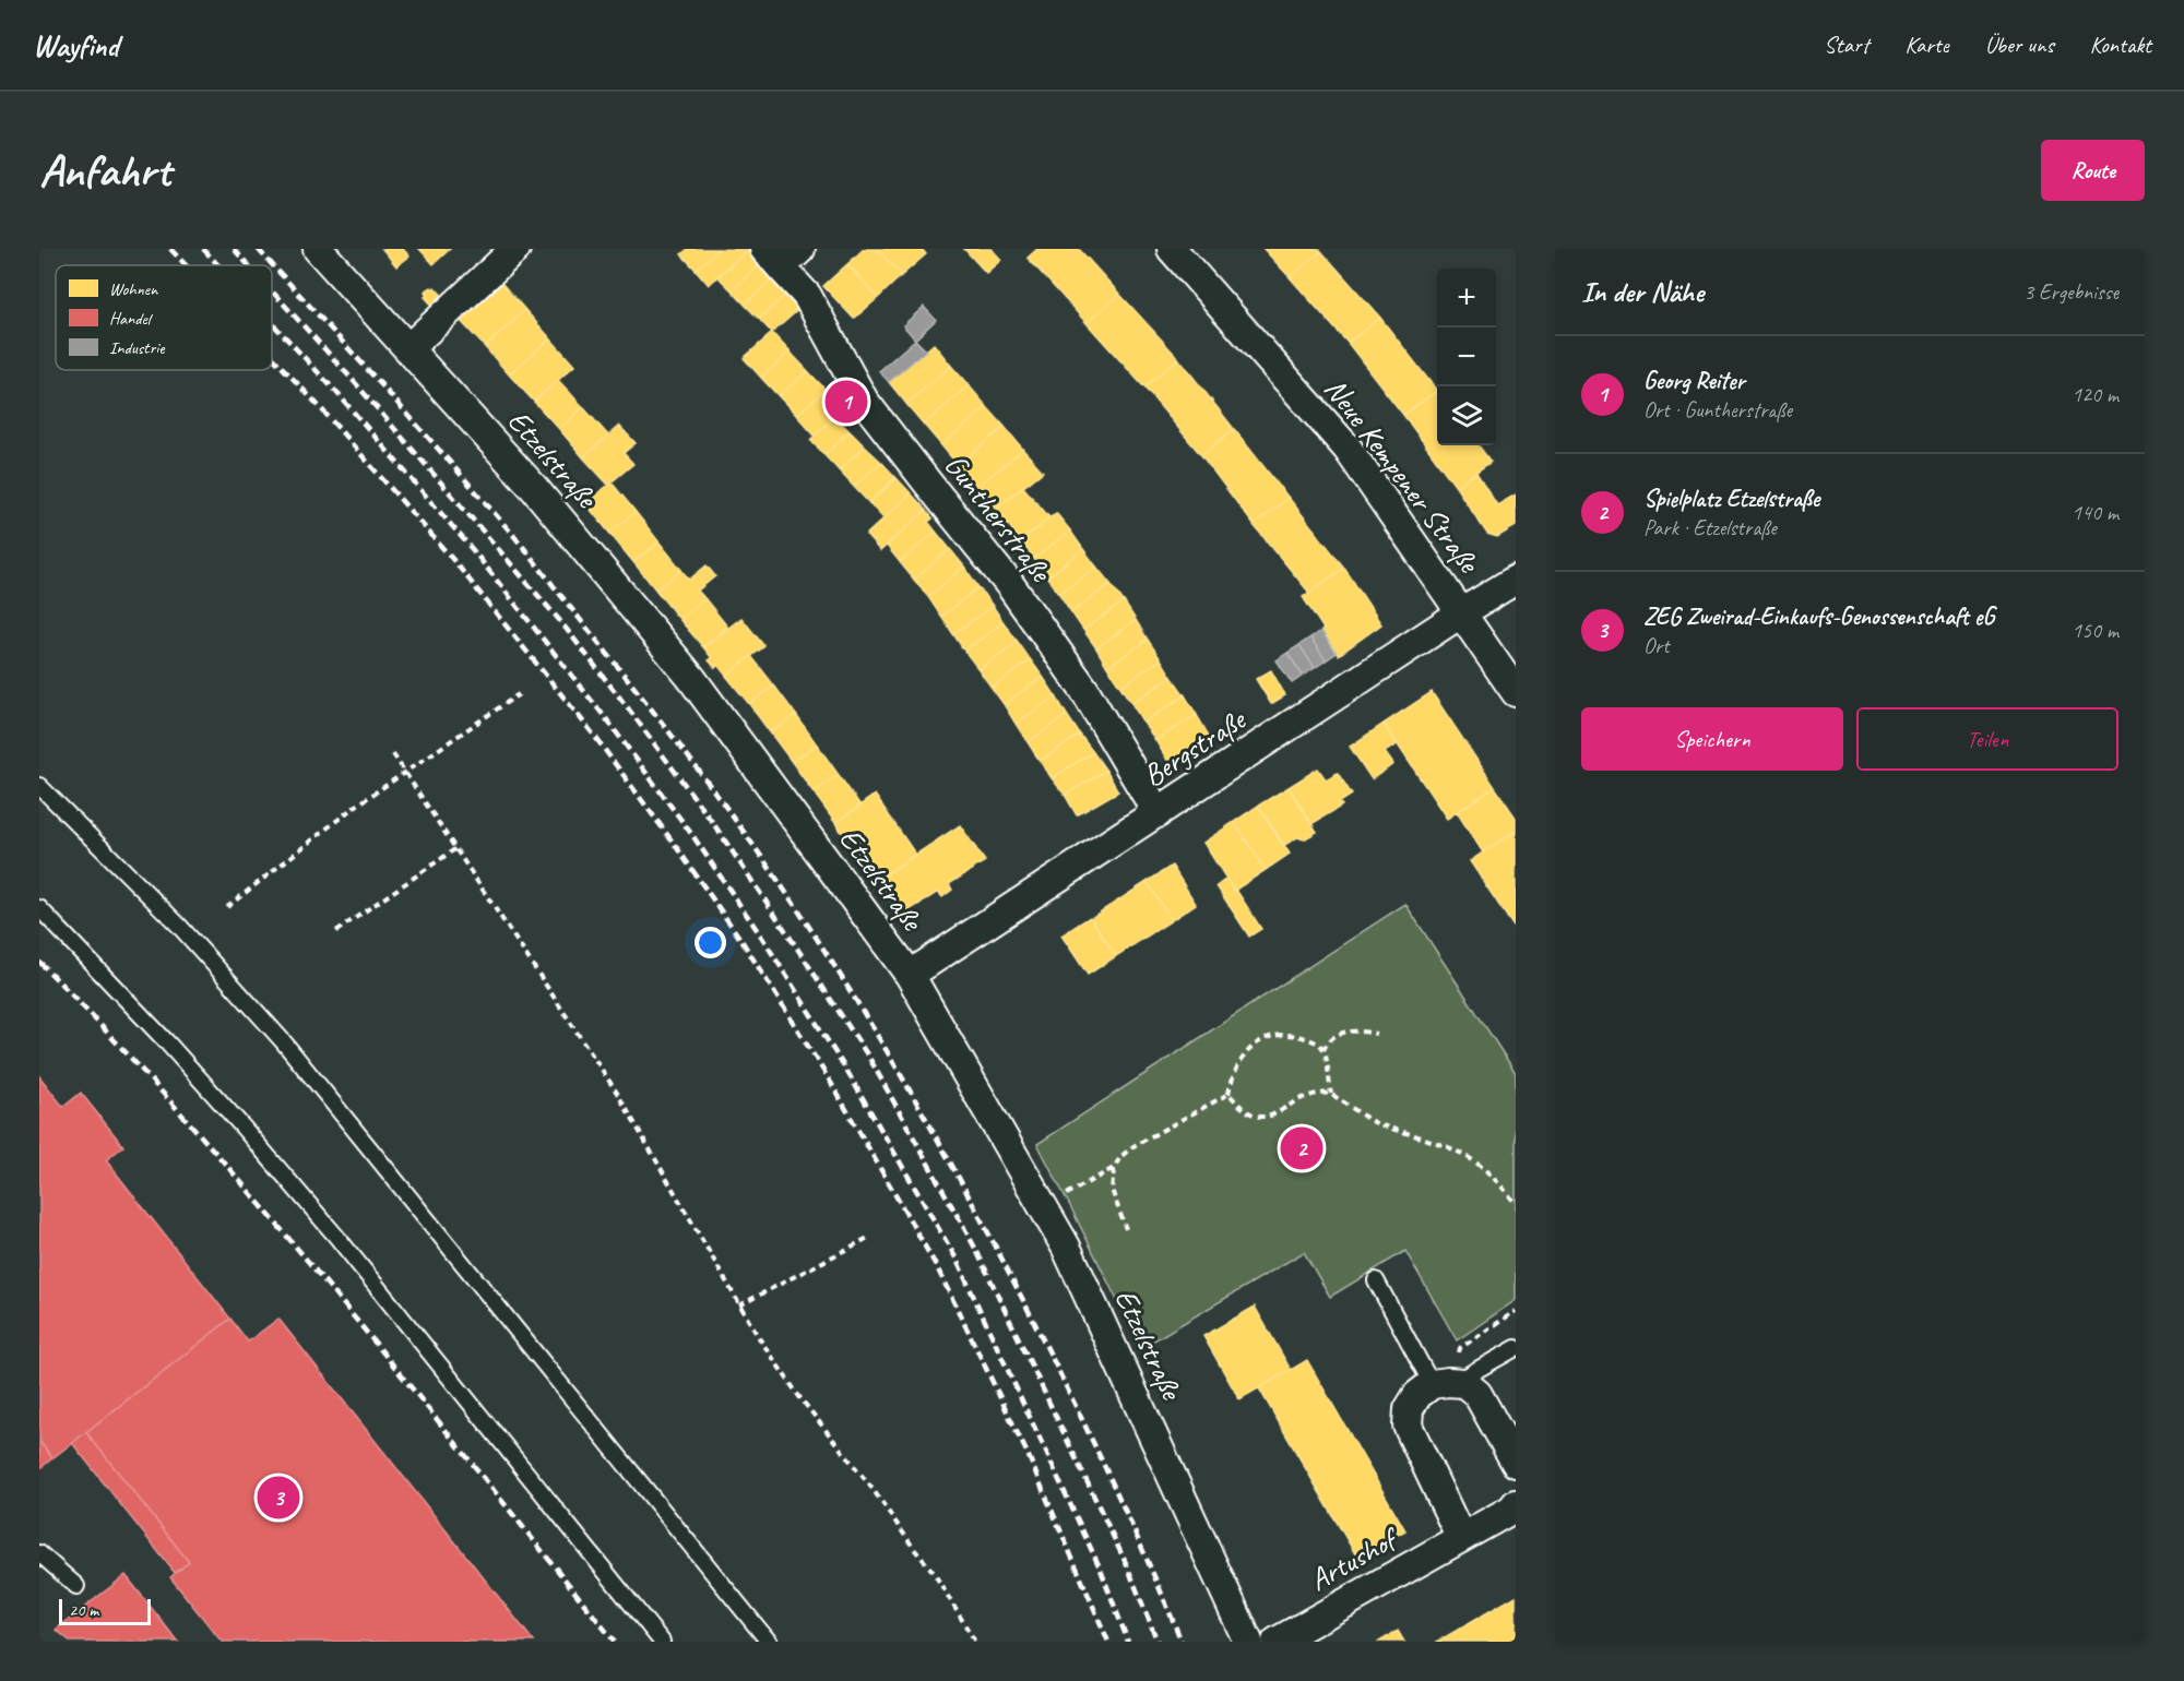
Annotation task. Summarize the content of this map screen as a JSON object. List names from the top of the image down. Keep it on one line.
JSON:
{"streets":{"street":["Etzelstraße","Neue Kempener Straße","Guntherstraße","Bergstraße","Artushof"]},"crossings":[["Etzelstraße","Bergstraße"],["Neue Kempener Straße","Bergstraße"],["Guntherstraße","Bergstraße"]],"legend":["Wohnen","Handel","Industrie"],"scale_bar":"20 m","page":{"header":"Wayfind","nav":["Start","Karte","Über uns","Kontakt"],"buttons":["Route",["Speichern","Teilen"]],"title":"Anfahrt","heading":["In der Nähe","3 Ergebnisse"],"map_buttons":["+","−"],"list":[{"mark":"1","name":"Georg Reiter","note":"Ort · Guntherstraße","value":"120 m"},{"mark":"2","name":"Spielplatz Etzelstraße","note":"Park · Etzelstraße","value":"140 m"},{"mark":"3","name":"ZEG Zweirad-Einkaufs-Genossenschaft eG","note":"Ort","value":"150 m"}],"pins":["1","2","3"],"scale":"20 m"}}
